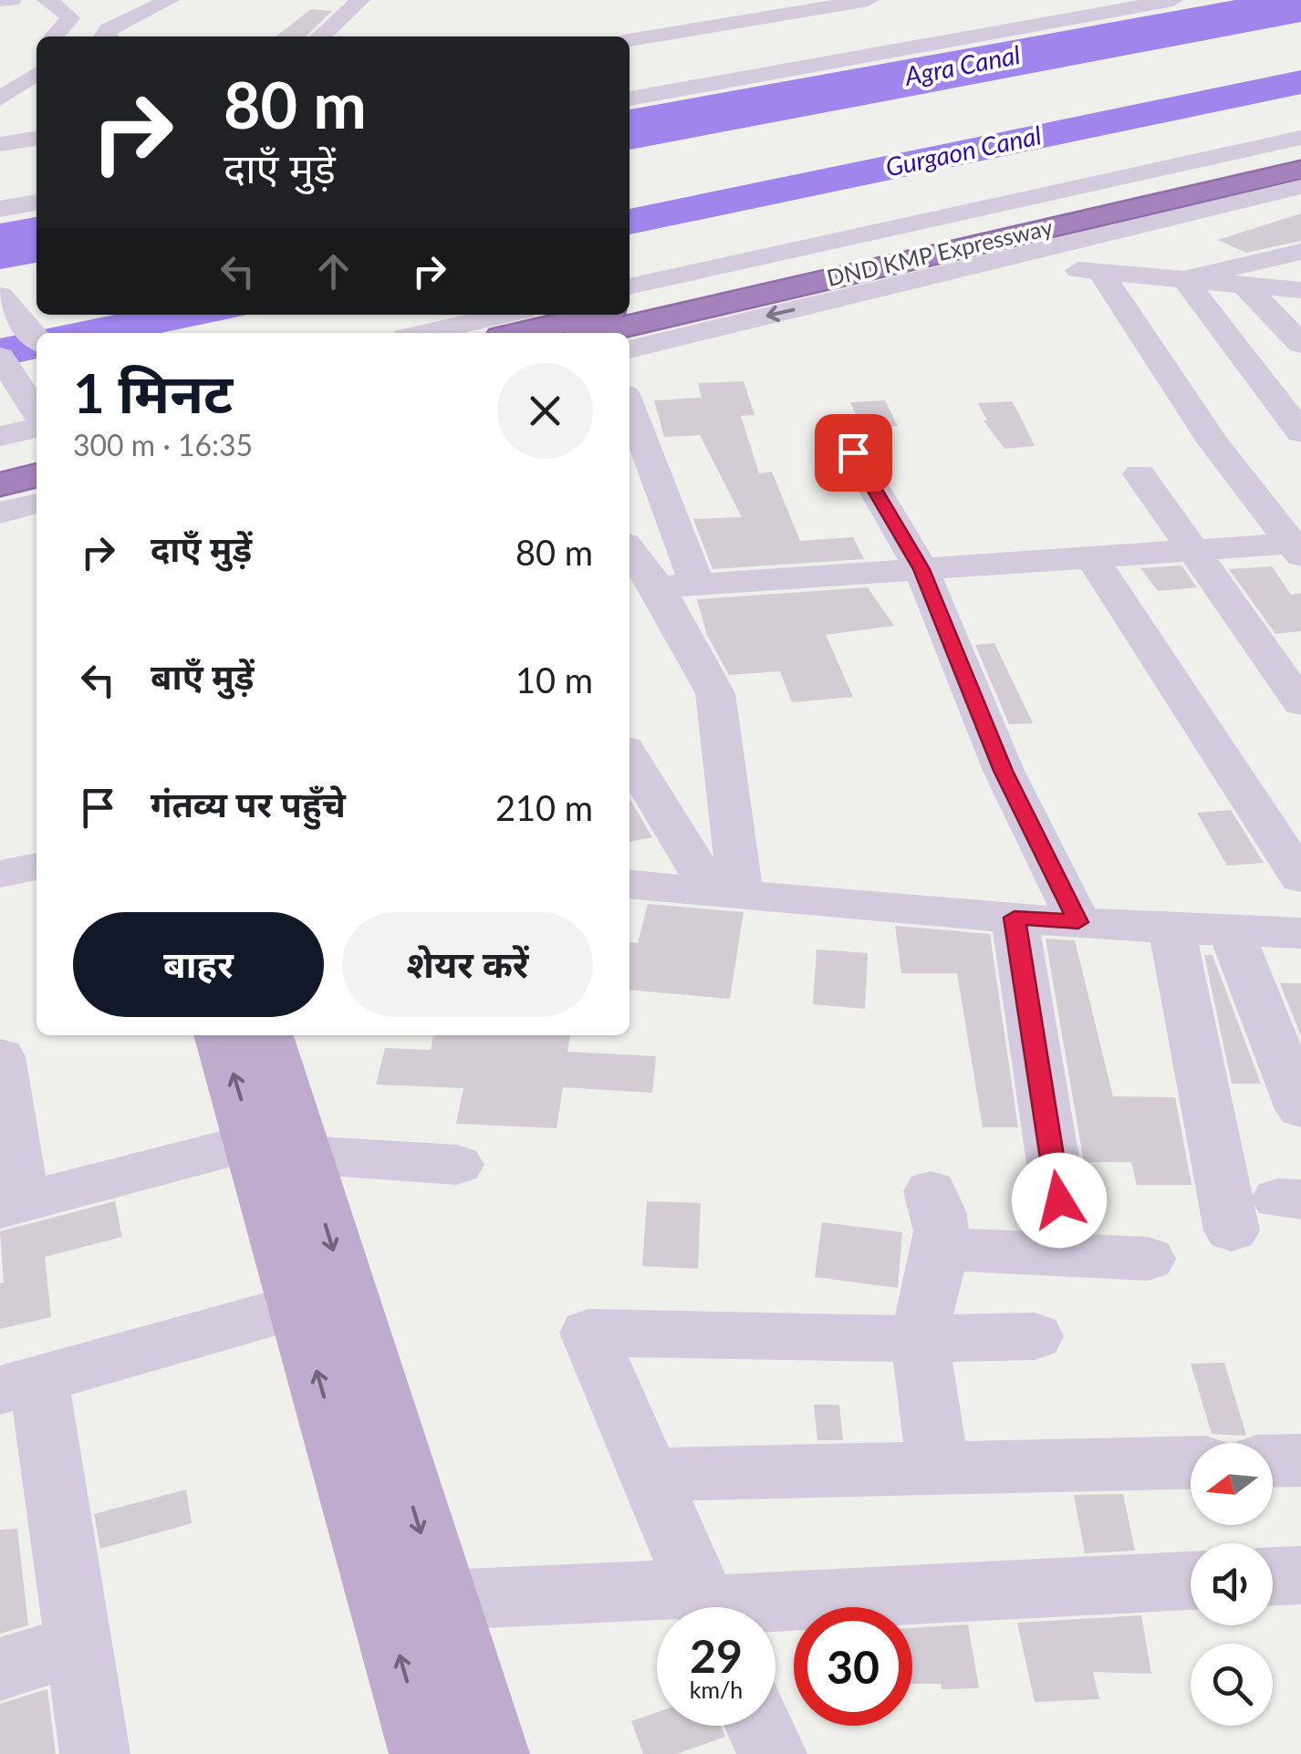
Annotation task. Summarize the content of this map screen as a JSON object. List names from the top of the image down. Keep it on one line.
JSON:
{"streets":{"highway":["DND KMP Expressway"]},"water":["Agra Canal","Gurgaon Canal"],"north":"left","page":{"turn":["80 m","दाएँ मुड़ें"],"heading":["1 मिनट","300 m · 16:35"],"list":[{"name":"दाएँ मुड़ें","value":"80 m"},{"name":"बाएँ मुड़ें","value":"10 m"},{"name":"गंतव्य पर पहुँचे","value":"210 m"}],"buttons":["बाहर","शेयर करें"],"speed":"29 km/h","limit":"30"}}
